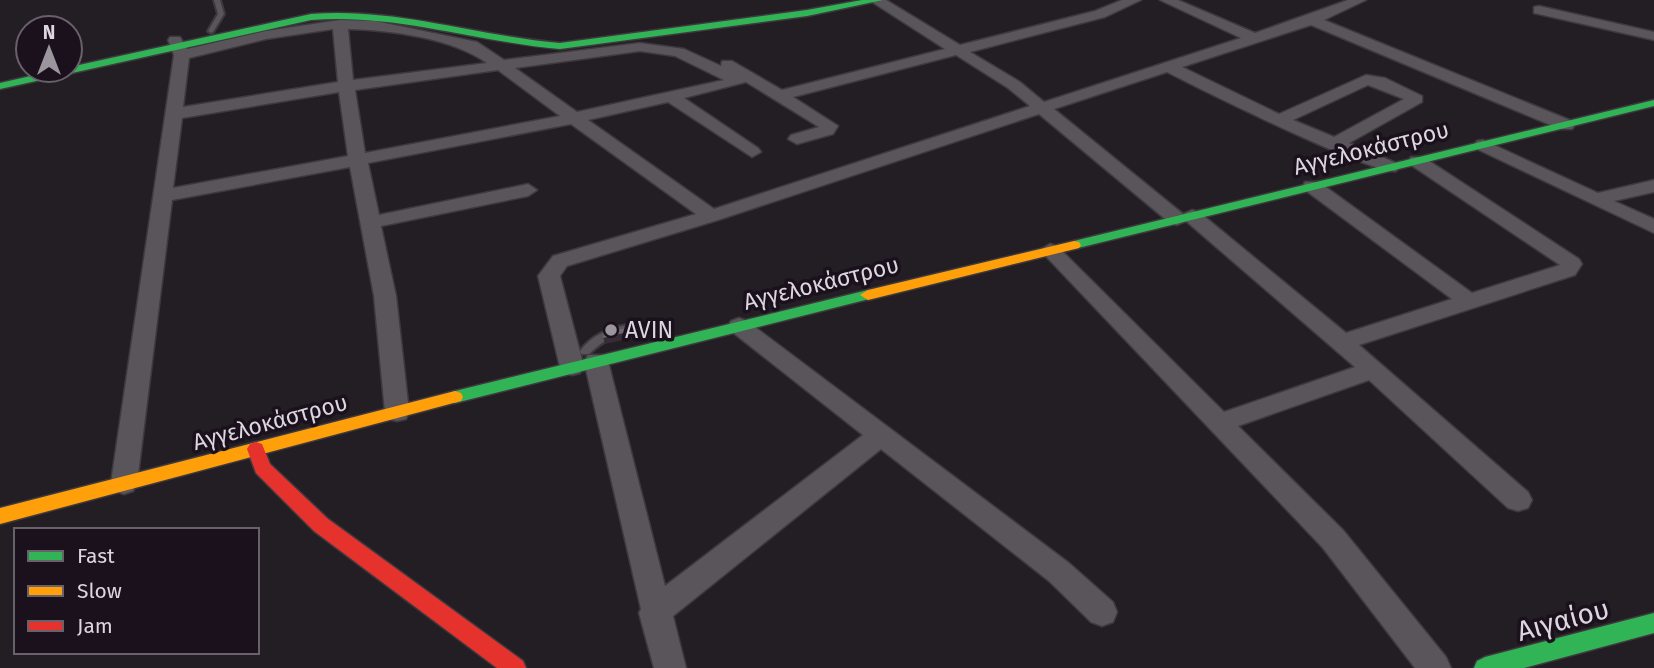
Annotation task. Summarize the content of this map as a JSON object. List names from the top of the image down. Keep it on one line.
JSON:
{"streets":{"street":["Αγγελοκάστρου","Αιγαίου"]},"places":["AVIN"],"legend":["Fast","Slow","Jam"],"north":"top"}
